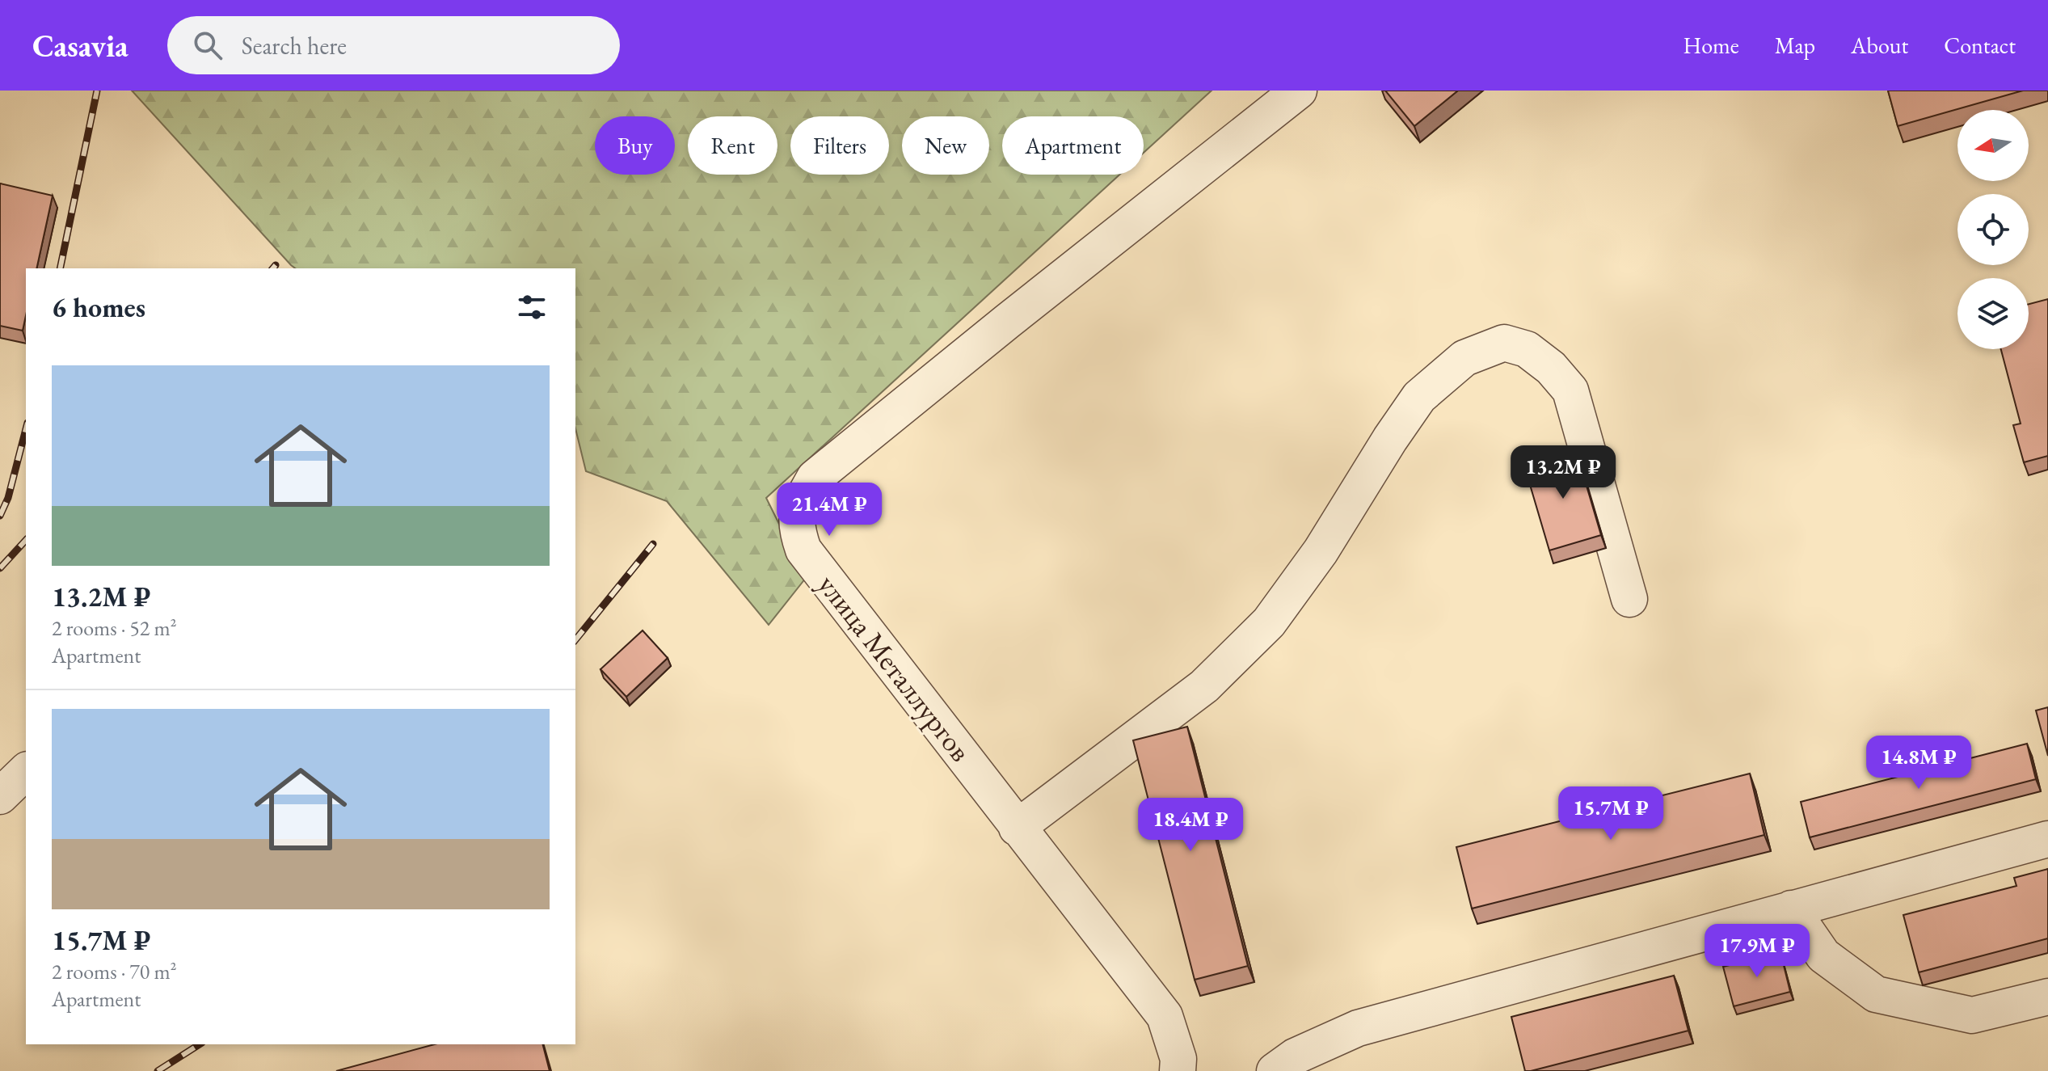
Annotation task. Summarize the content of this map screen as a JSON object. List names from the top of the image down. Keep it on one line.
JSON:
{"streets":{"street":["улица Металлургов"]},"north":"left","page":{"header":"Casavia","search":"Search here","nav":["Home","Map","About","Contact"],"chip":["Buy","Rent","Filters","New","Apartment"],"heading":"6 homes","list":[{"name":"13.2M ₽","note":"2 rooms · 52 m² · Apartment"},{"name":"15.7M ₽","note":"2 rooms · 70 m² · Apartment"}],"price":["13.2M ₽","21.4M ₽","14.8M ₽","15.7M ₽","18.4M ₽","17.9M ₽"]}}
